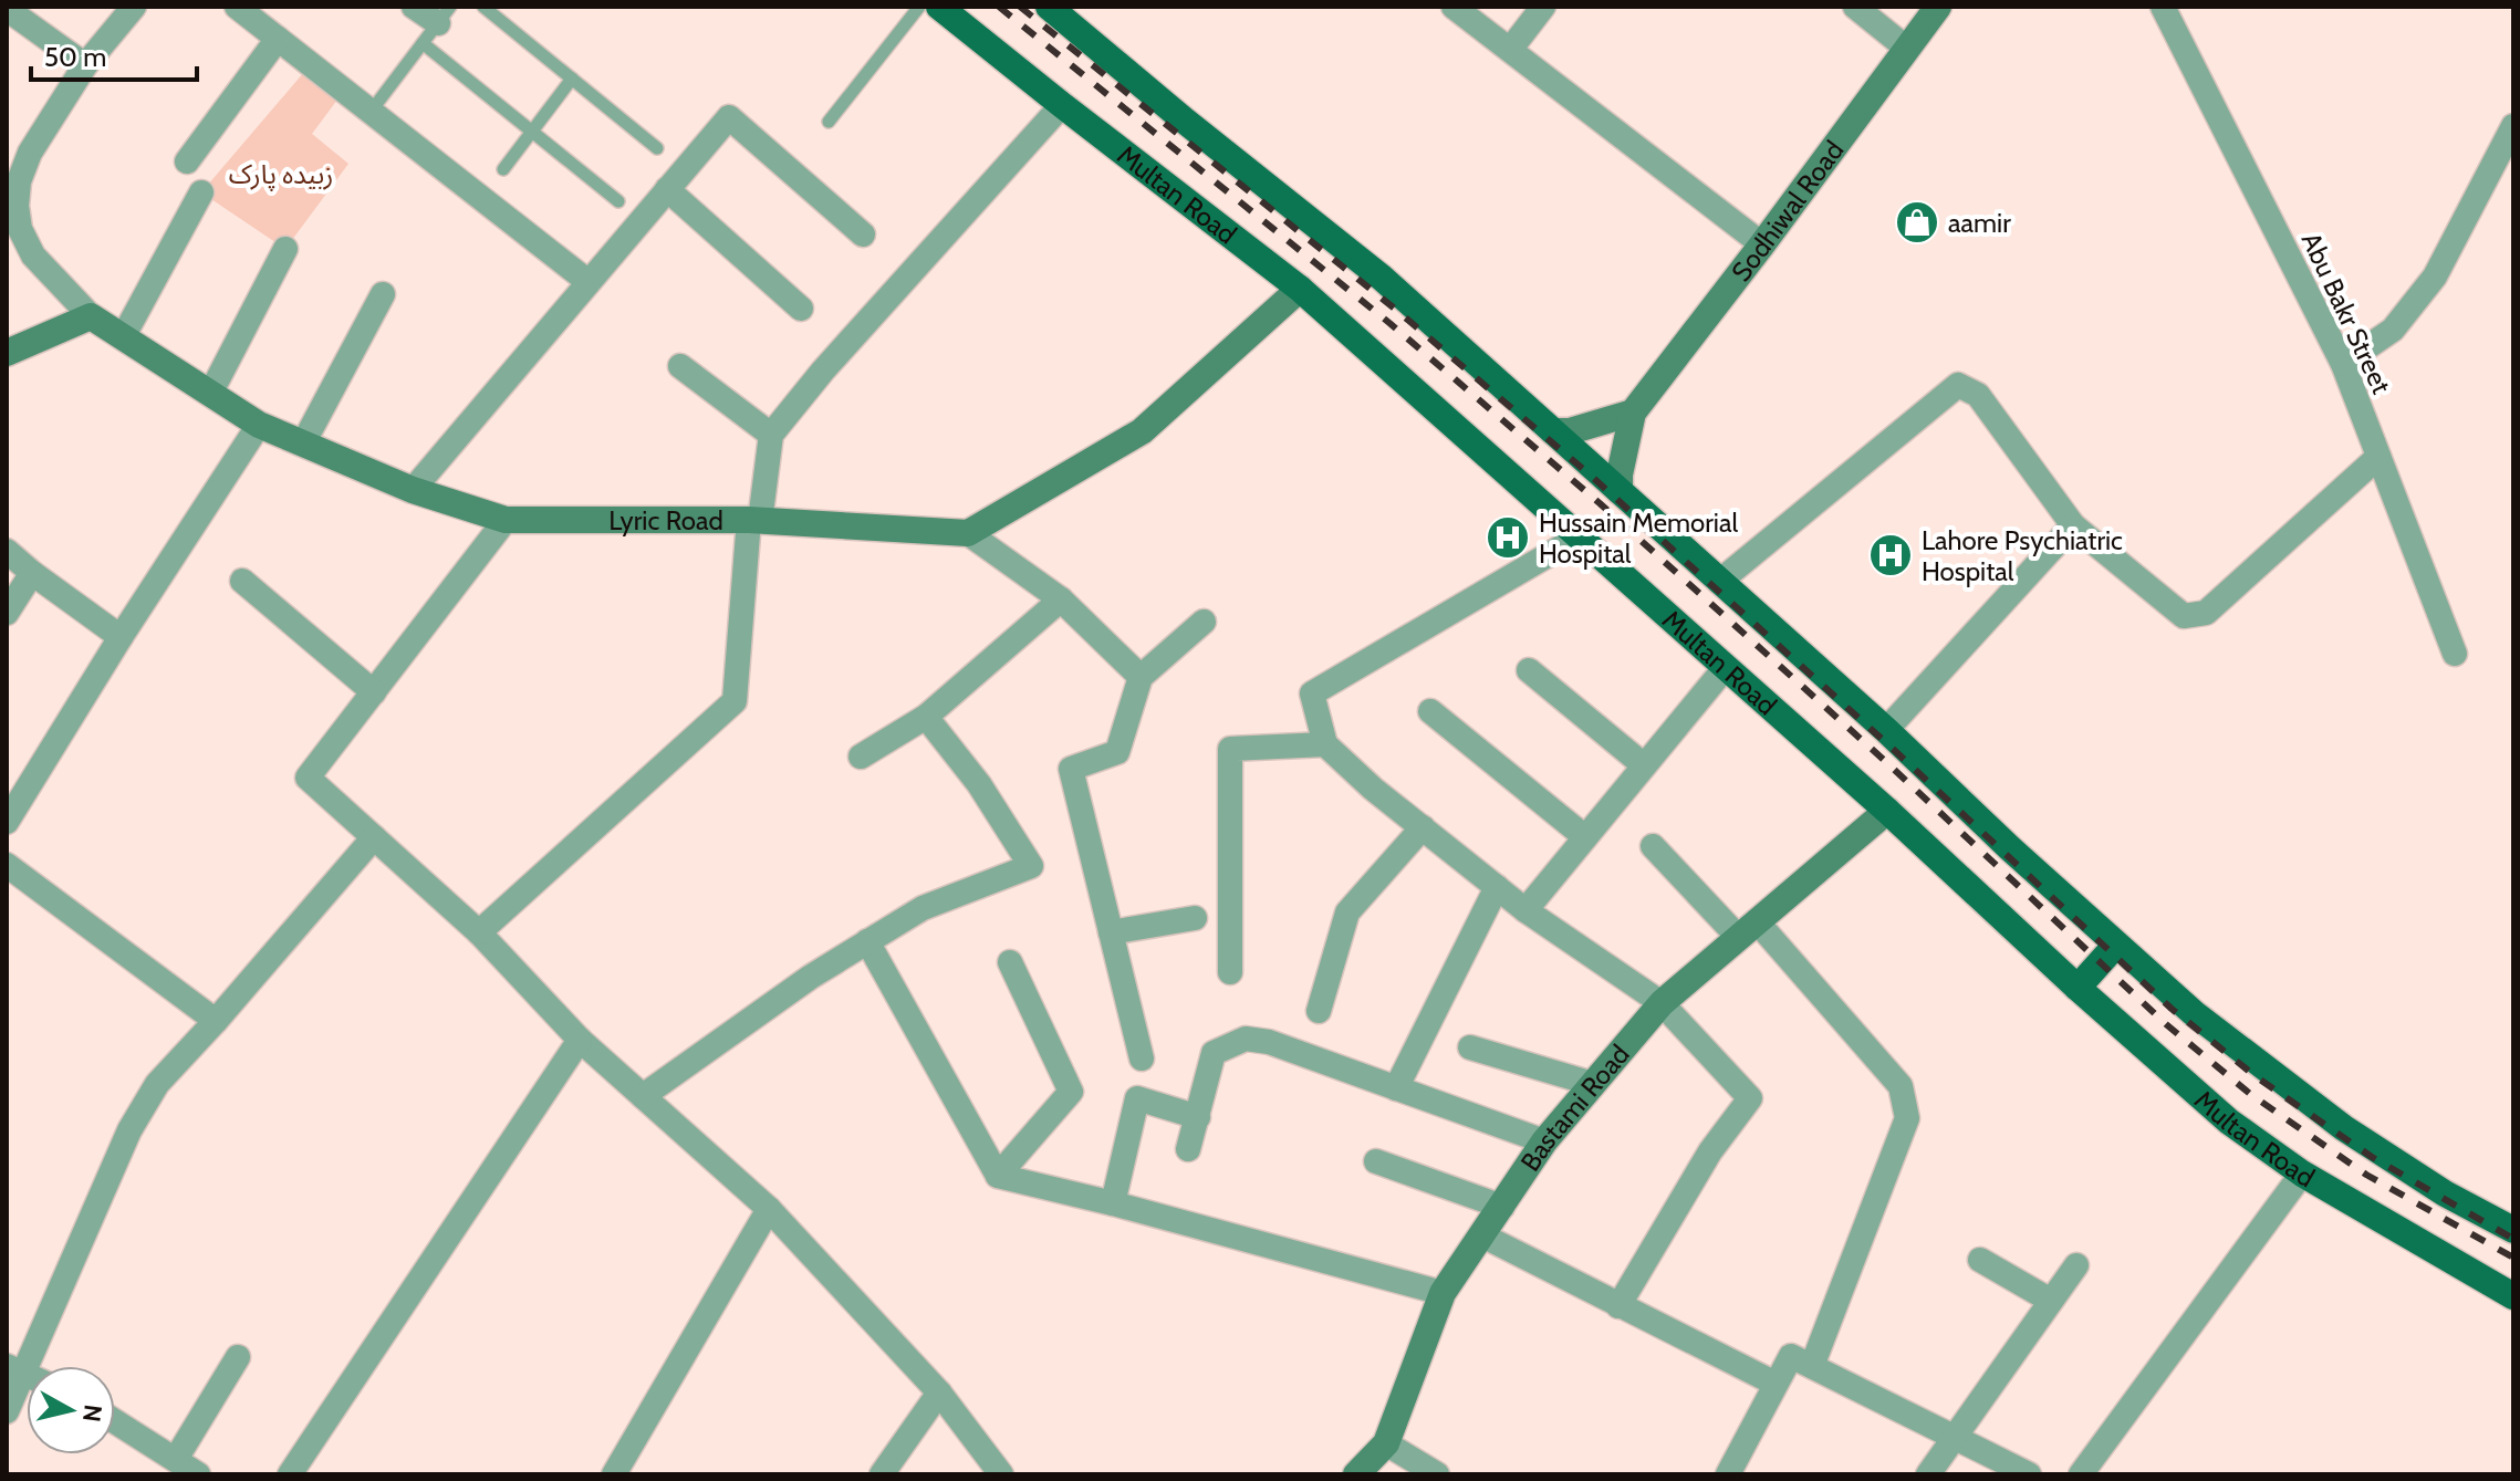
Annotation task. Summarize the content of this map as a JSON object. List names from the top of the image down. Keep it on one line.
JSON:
{"streets":{"main road":["Multan Road"],"street":["Sodhiwal Road","Abu Bakr Street","Lyric Road","Bastami Road"]},"crossings":[["Multan Road","Bastami Road"]],"parks":["زبیدہ پارک"],"places":{"shop":["aamir"],"hospital":["Hussain Memorial Hospital","Lahore Psychiatric Hospital"]},"scale_bar":"50 m","north":"right"}
